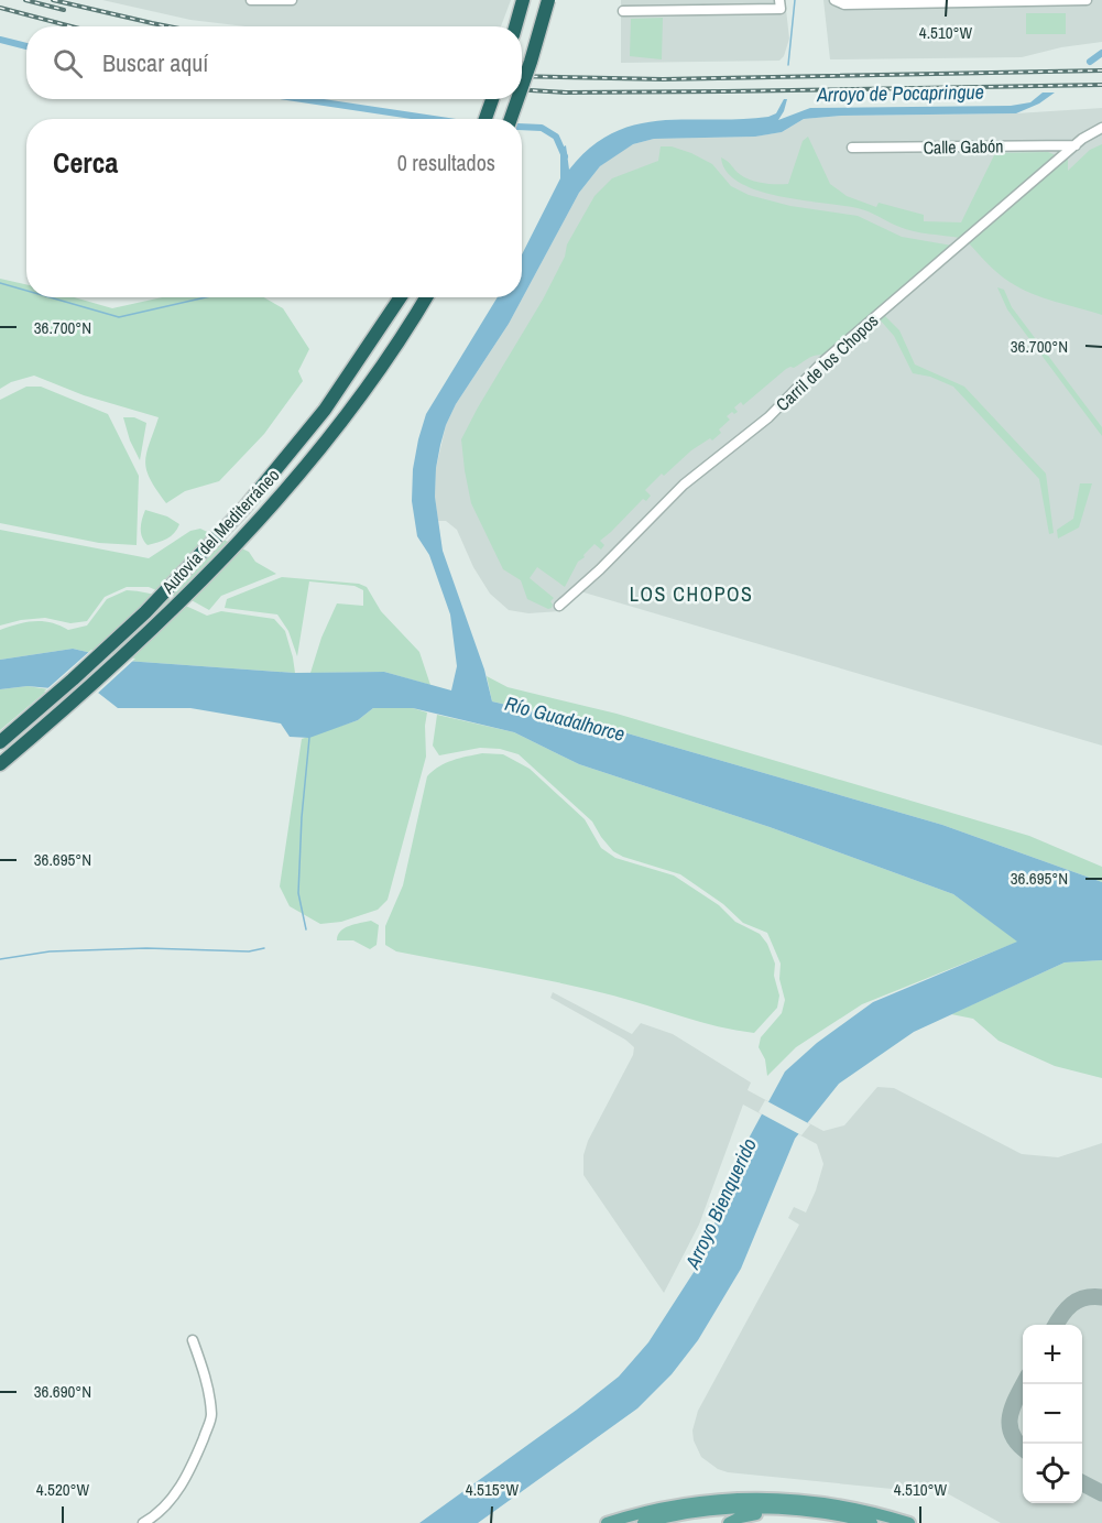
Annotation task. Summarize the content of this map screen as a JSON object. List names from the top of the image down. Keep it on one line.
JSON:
{"streets":{"highway":["Autovía del Mediterráneo"],"street":["Calle Gabón","Carril de los Chopos"]},"crossings":[["Calle Gabón","Carril de los Chopos"]],"districts":["LOS CHOPOS"],"water":["Arroyo de Pocapringue","Río Guadalhorce","Arroyo Bienquerido"],"page":{"search":"Buscar aquí","heading":["Cerca","0 resultados"],"map_buttons":["+","−"]},"coordinates":["4.510°W","36.700°N","36.695°N","36.690°N","4.520°W","4.515°W"]}
